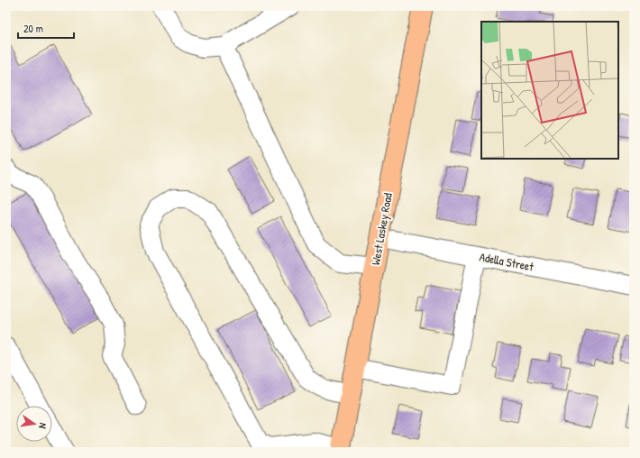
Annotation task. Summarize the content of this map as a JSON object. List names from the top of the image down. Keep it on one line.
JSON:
{"streets":{"main road":["West Laskey Road"],"street":["Adella Street"]},"crossings":[["West Laskey Road","Adella Street"]],"scale_bar":"20 m","north":"right"}
